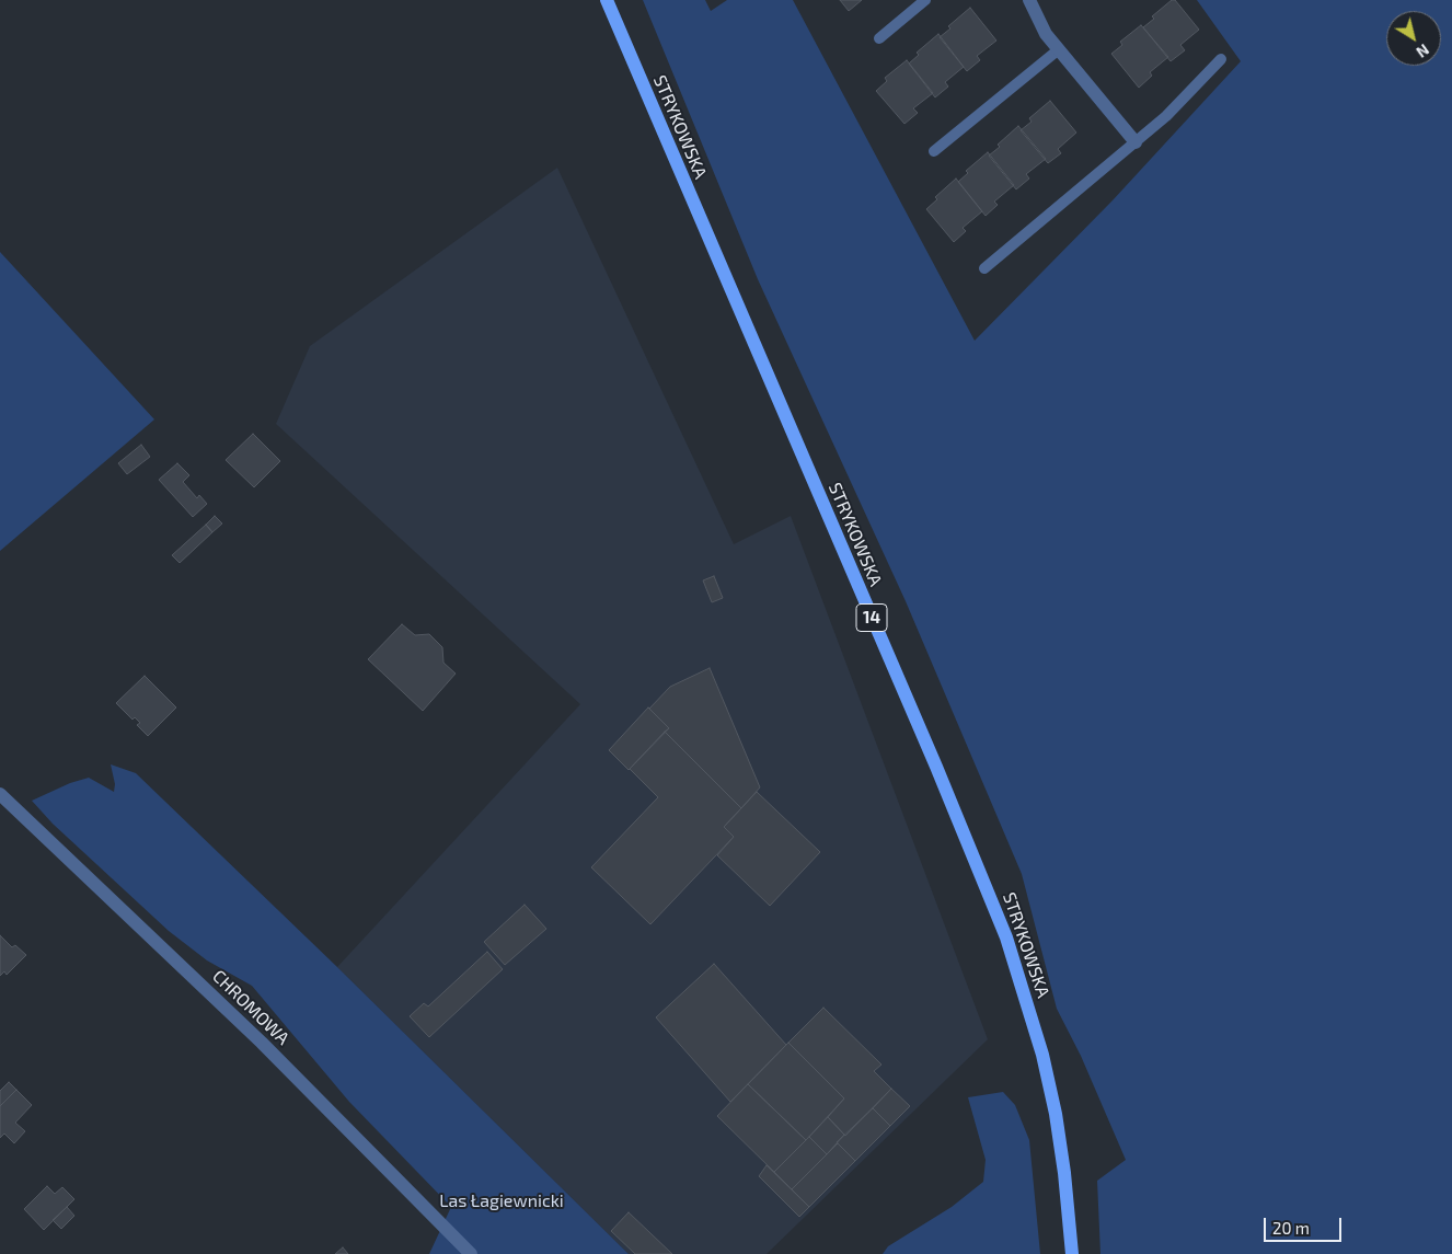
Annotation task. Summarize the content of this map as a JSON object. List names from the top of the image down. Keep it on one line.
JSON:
{"streets":{"main road":["STRYKOWSKA","14"],"street":["CHROMOWA"]},"parks":["Las Łagiewnicki"],"scale_bar":"20 m","north":"bottom right"}
